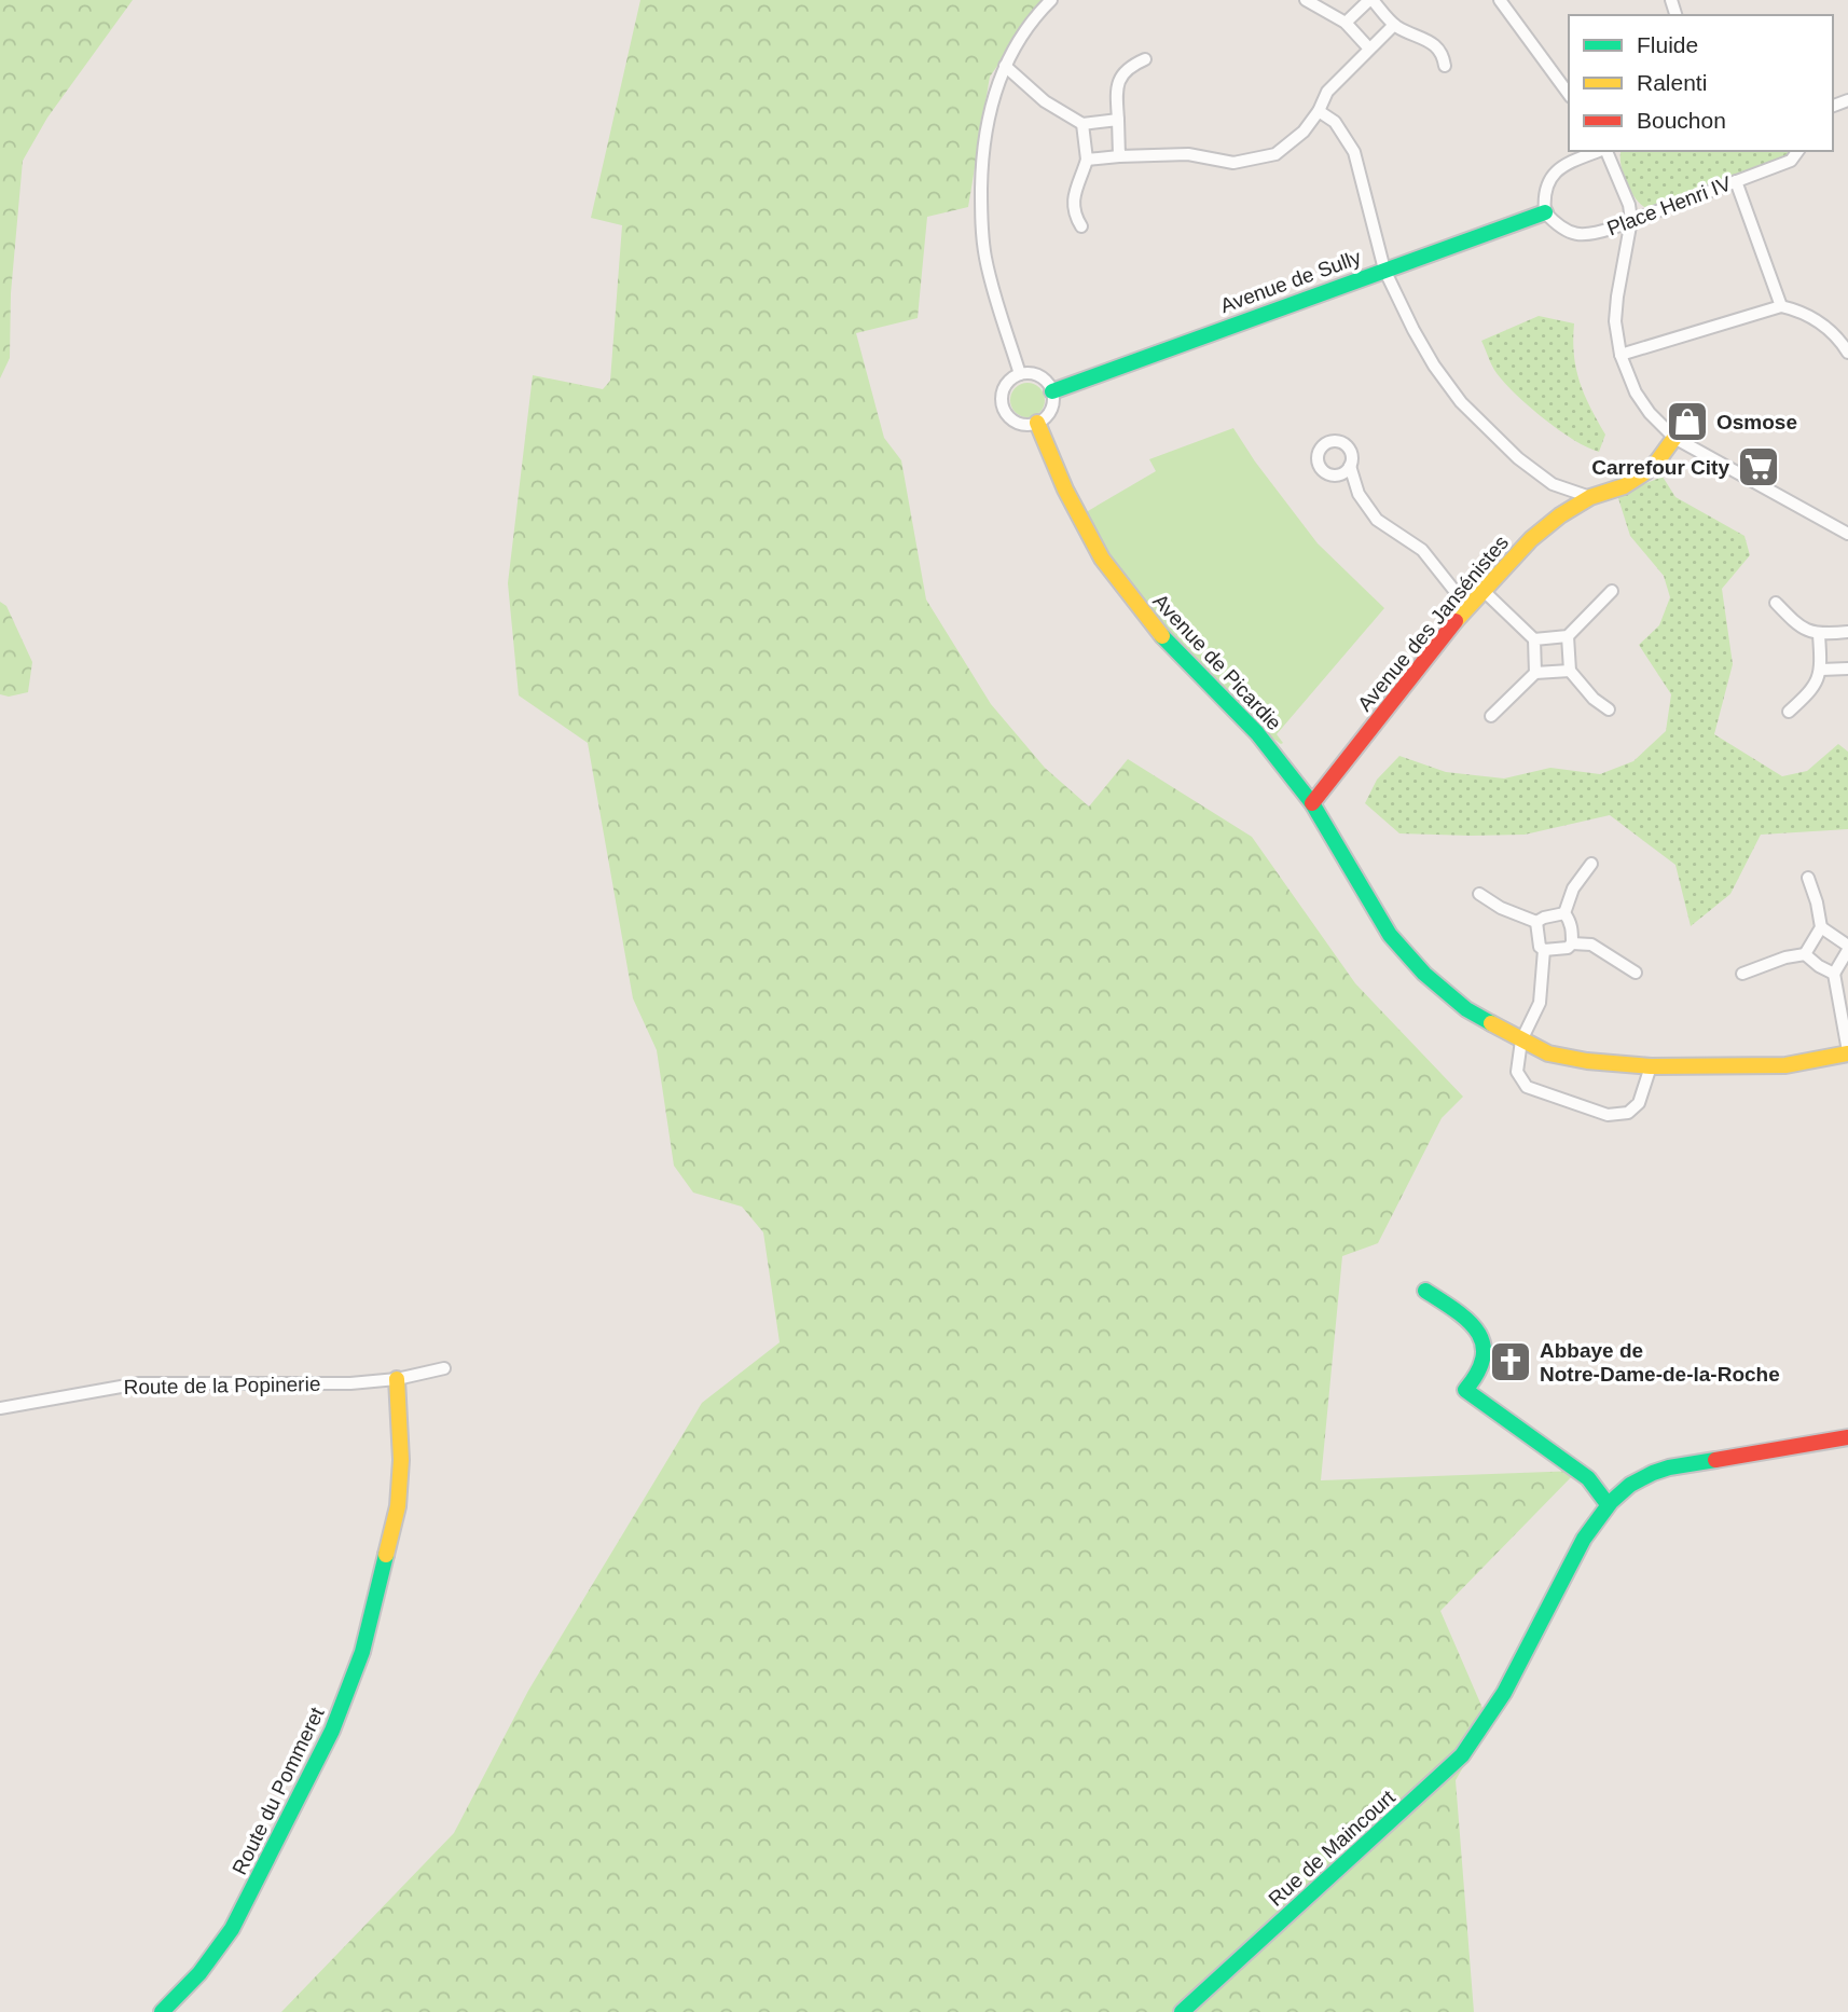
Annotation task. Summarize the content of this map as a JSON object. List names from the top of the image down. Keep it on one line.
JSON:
{"streets":{"street":["Place Henri IV","Avenue de Sully","Avenue des Jansénistes","Avenue de Picardie","Route de la Popinerie","Route du Pommeret","Rue de Maincourt"]},"crossings":[["Place Henri IV","Avenue de Sully"],["Avenue de Sully","Avenue de Picardie"],["Avenue des Jansénistes","Avenue de Picardie"],["Route de la Popinerie","Route du Pommeret"]],"places":{"shop":["Osmose"],"supermarket":["Carrefour City"],"church":["Abbaye de Notre-Dame-de-la-Roche"]},"legend":["Fluide","Ralenti","Bouchon"]}
